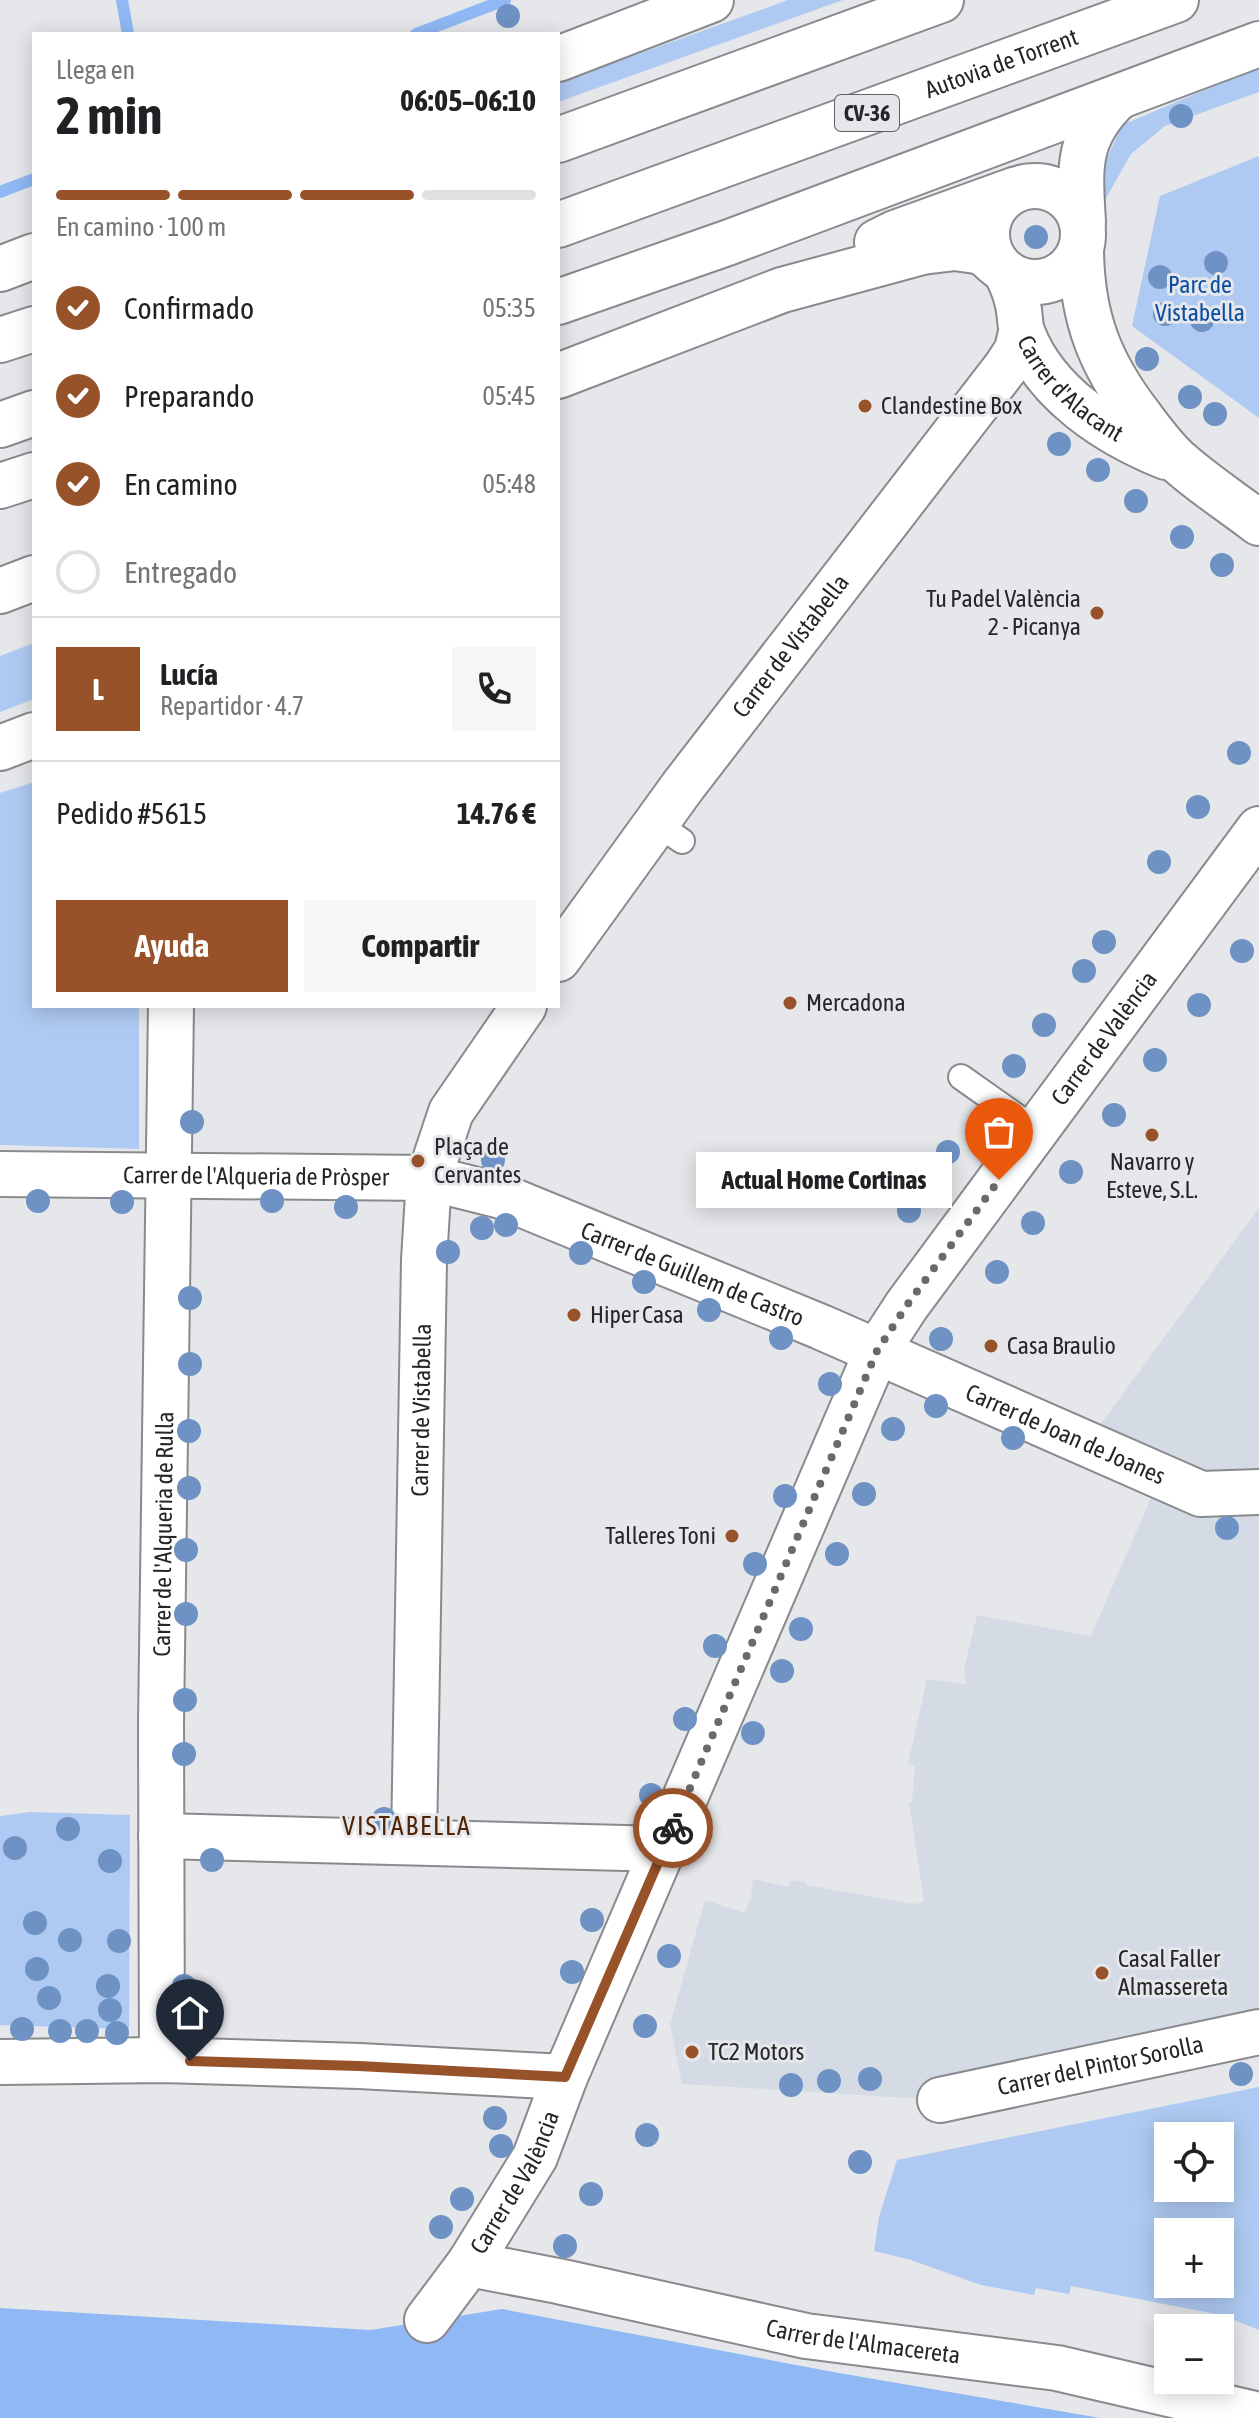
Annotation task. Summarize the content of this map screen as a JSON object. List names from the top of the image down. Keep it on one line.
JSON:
{"streets":{"main road":["Autovia de Torrent","CV-36","Carrer d'Alacant","Carrer de Vistabella","Carrer de València","Carrer de l'Alqueria de Pròsper","Carrer de Guillem de Castro","Carrer de Joan de Joanes","Carrer de l'Alqueria de Rulla","Carrer del Pintor Sorolla","Carrer de l'Almacereta"]},"crossings":[["Carrer d'Alacant","Carrer de Vistabella"],["Carrer de Vistabella","Carrer de l'Alqueria de Pròsper"],["Carrer de València","Carrer de Guillem de Castro"],["Carrer de València","Carrer de Joan de Joanes"],["Carrer de València","Carrer de l'Almacereta"],["Carrer de l'Alqueria de Pròsper","Carrer de Guillem de Castro"],["Carrer de l'Alqueria de Pròsper","Carrer de l'Alqueria de Rulla"],["Carrer de Guillem de Castro","Carrer de Joan de Joanes"]],"districts":["VISTABELLA"],"parks":["Parc de Vistabella"],"places":["Clandestine Box","Tu Padel València 2 - Picanya","Mercadona","Navarro y Esteve, S.L.","Plaça de Cervantes","Actual Home Cortinas","Hiper Casa","Casa Braulio","Talleres Toni","Casal Faller Almassereta","TC2 Motors"],"page":{"heading":["2 min","Llega en","06:05–06:10"],"panel":["Lucía","Repartidor · 4.7","Pedido #5615","14.76 €"],"bar":"En camino · 100 m","list":[["Confirmado","05:35"],["Preparando","05:45"],["En camino","05:48"],"Entregado"],"round":"L","buttons":["Ayuda","Compartir"],"bubble":"Actual Home Cortinas","map_buttons":["+","−"]}}
